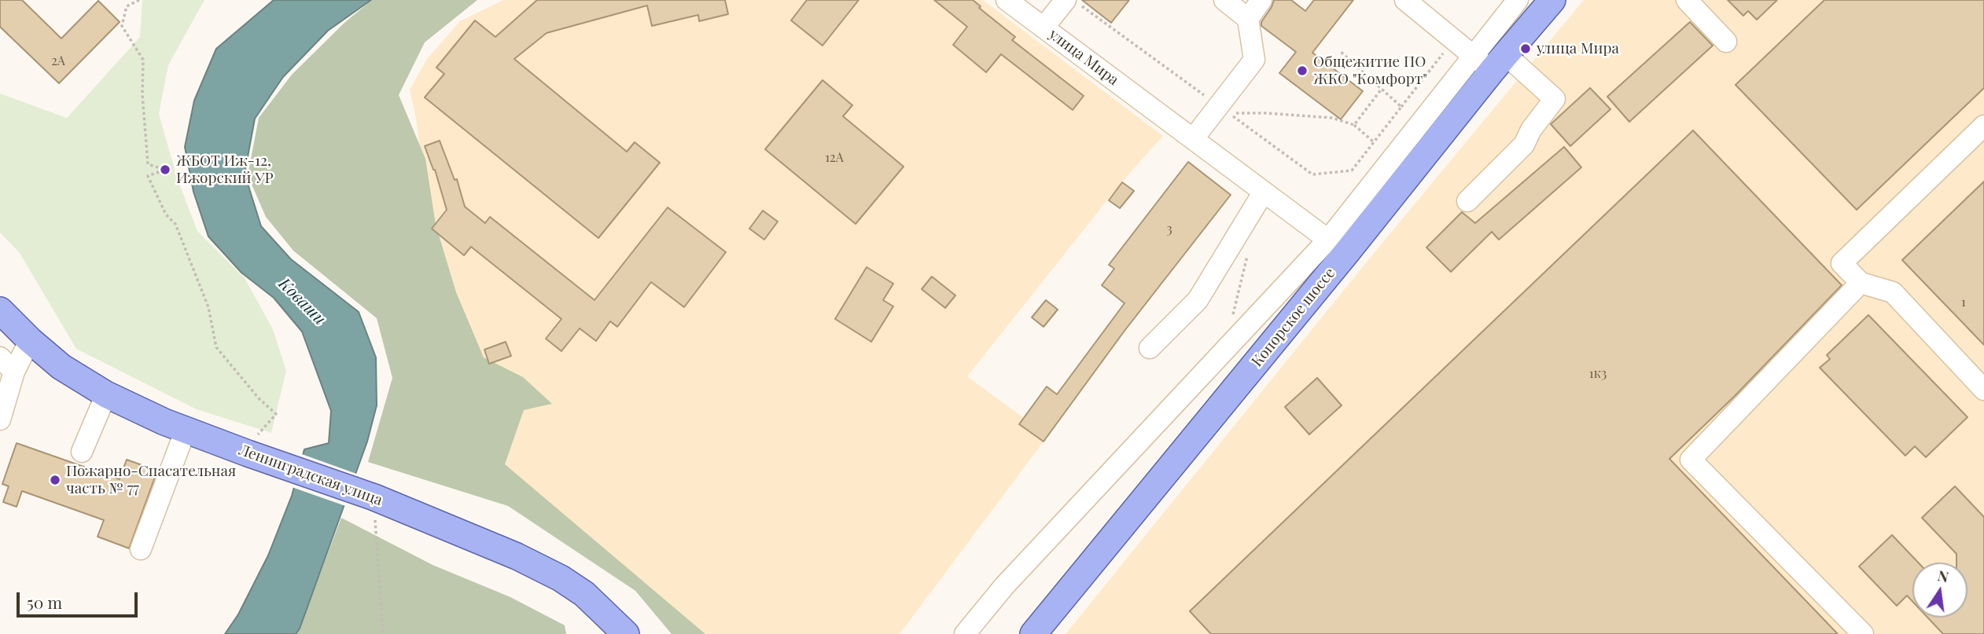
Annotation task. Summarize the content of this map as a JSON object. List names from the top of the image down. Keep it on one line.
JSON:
{"streets":{"main road":["Копорское шоссе","Ленинградская улица"],"street":["улица Мира"]},"crossings":[["улица Мира","Копорское шоссе"]],"water":["Коваши"],"places":["улица Мира","Общежитие ПО ЖКО \"Комфорт\"","ЖБОТ Иж-12, Ижорский УР","Пожарно-Спасательная часть № 77"],"house_numbers":["2А","12А","3","1","1к3"],"scale_bar":"50 m","north":"top"}
